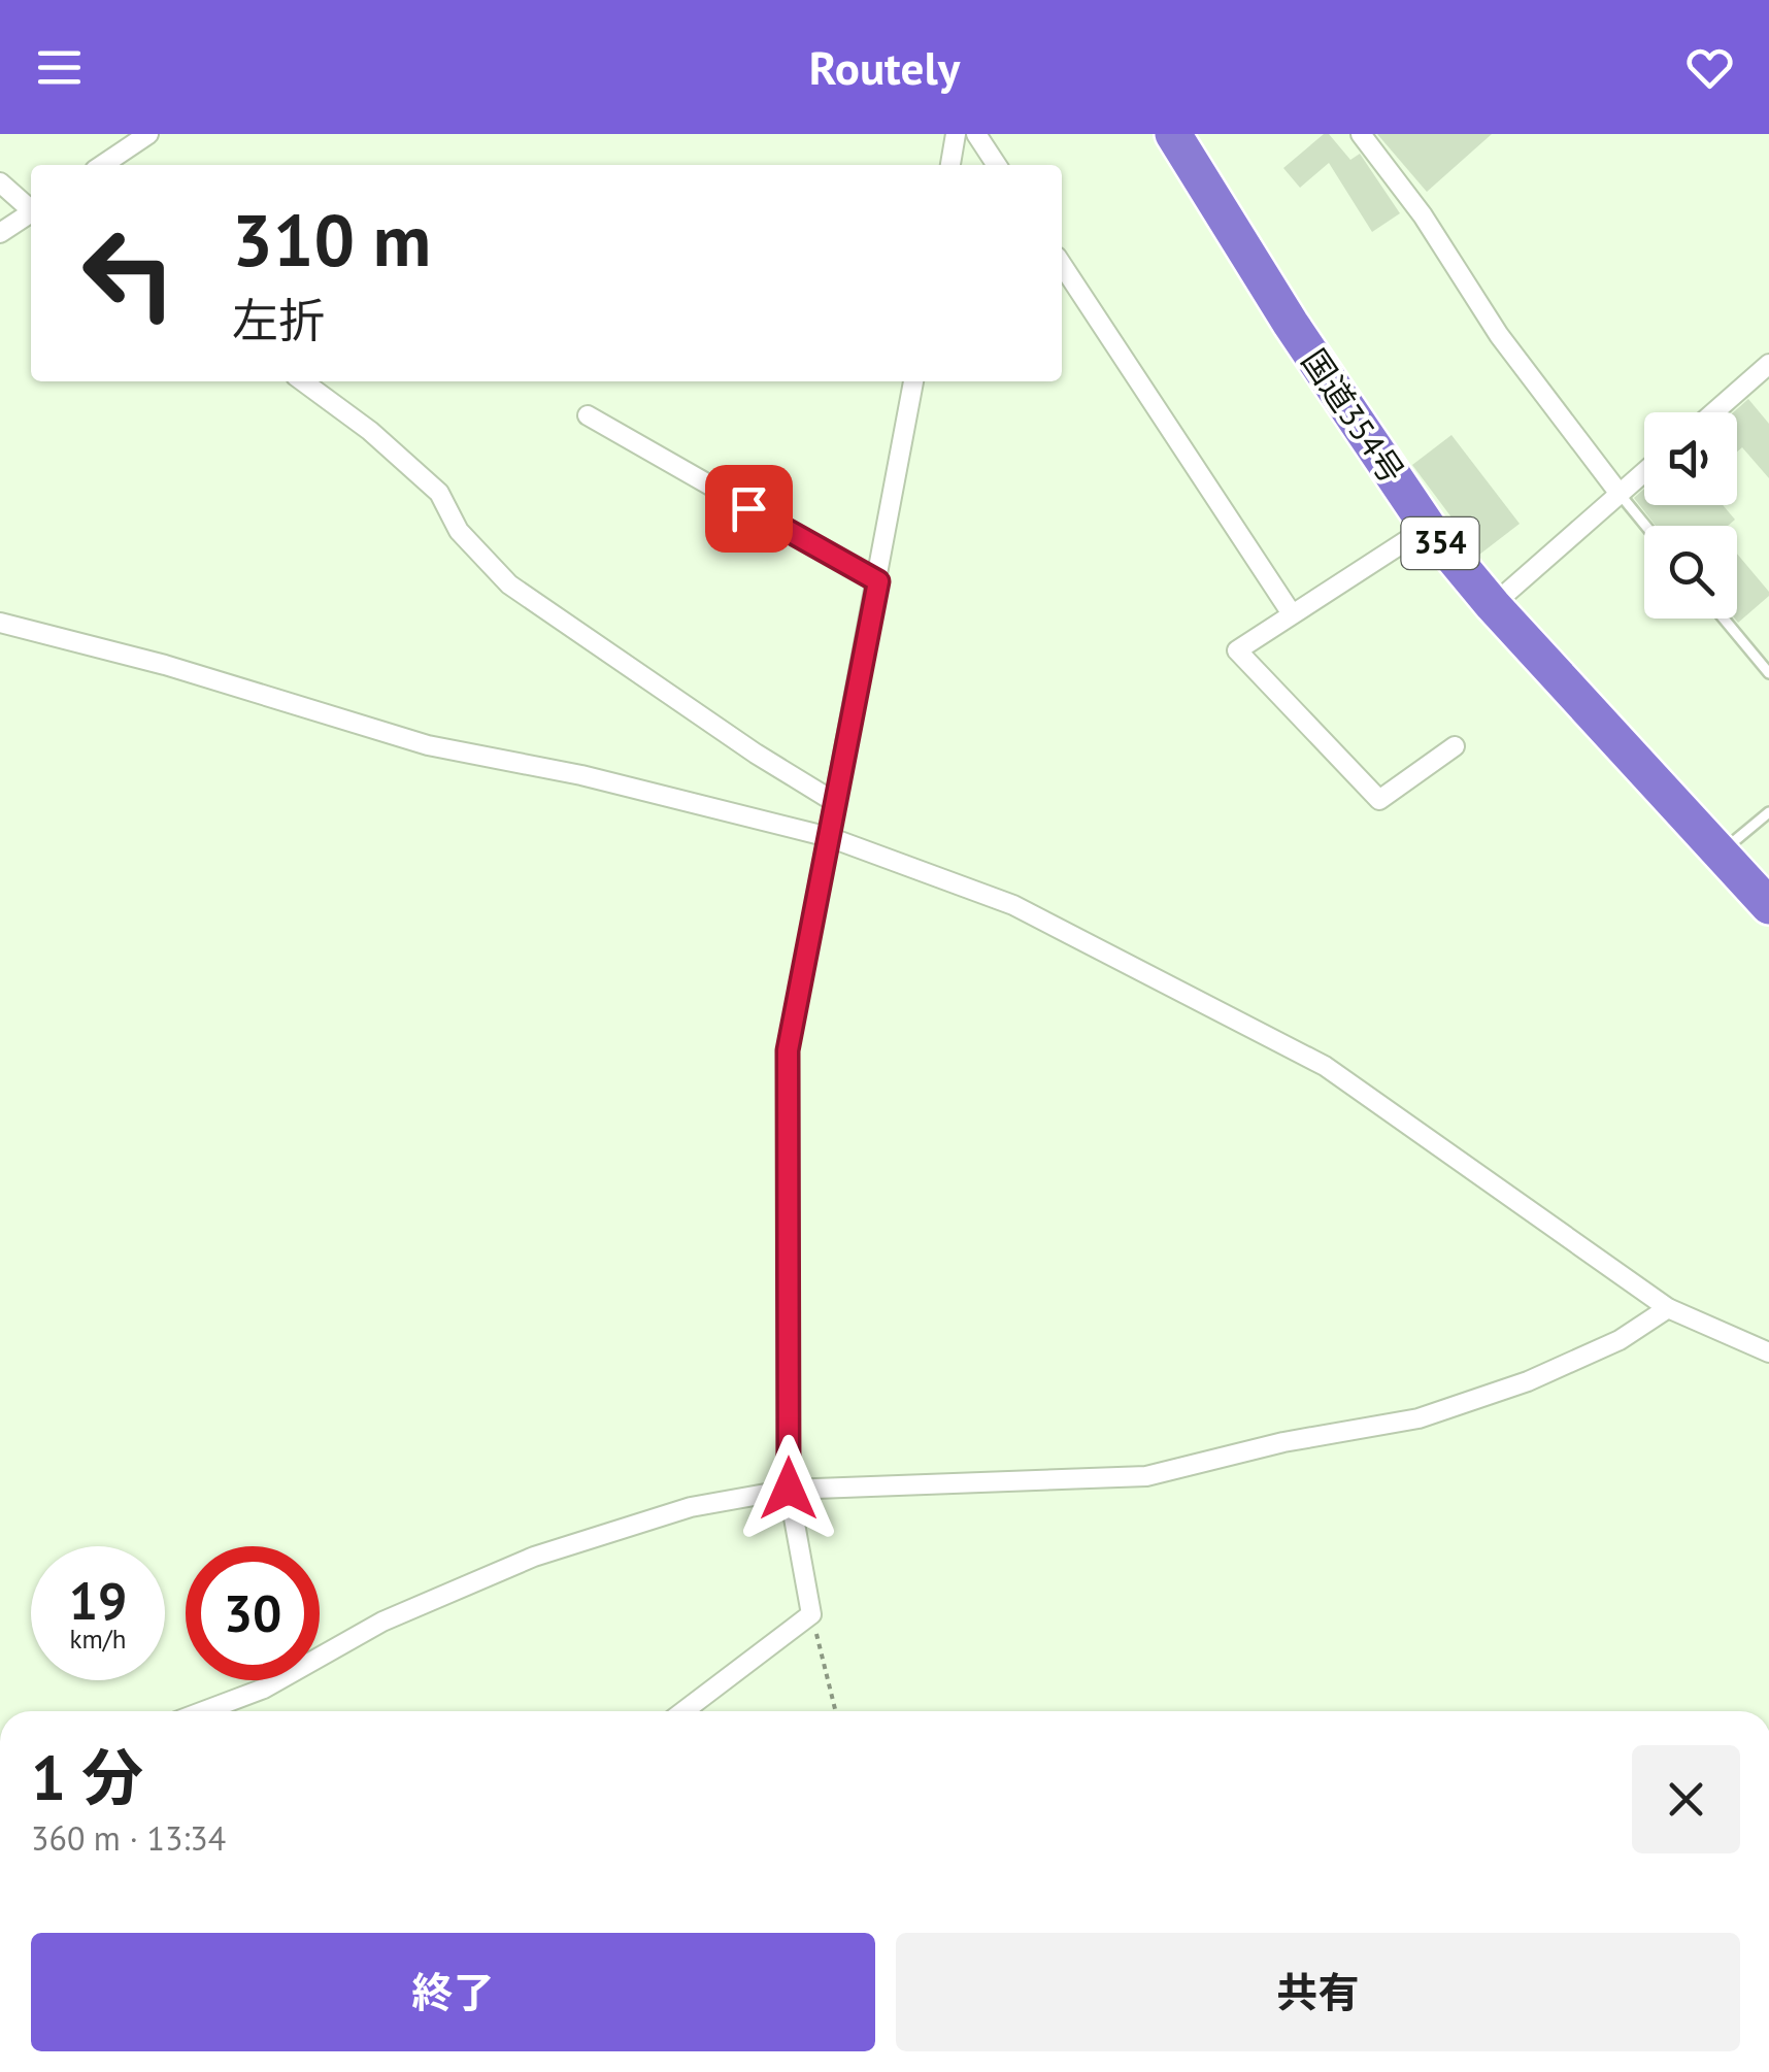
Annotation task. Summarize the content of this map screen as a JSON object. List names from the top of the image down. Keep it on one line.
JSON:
{"streets":{"highway":["国道354号","354"]},"page":{"header":"Routely","turn":["310 m","左折"],"speed":"19 km/h","limit":"30","heading":["1 分","360 m · 13:34"],"buttons":["終了","共有"]}}
